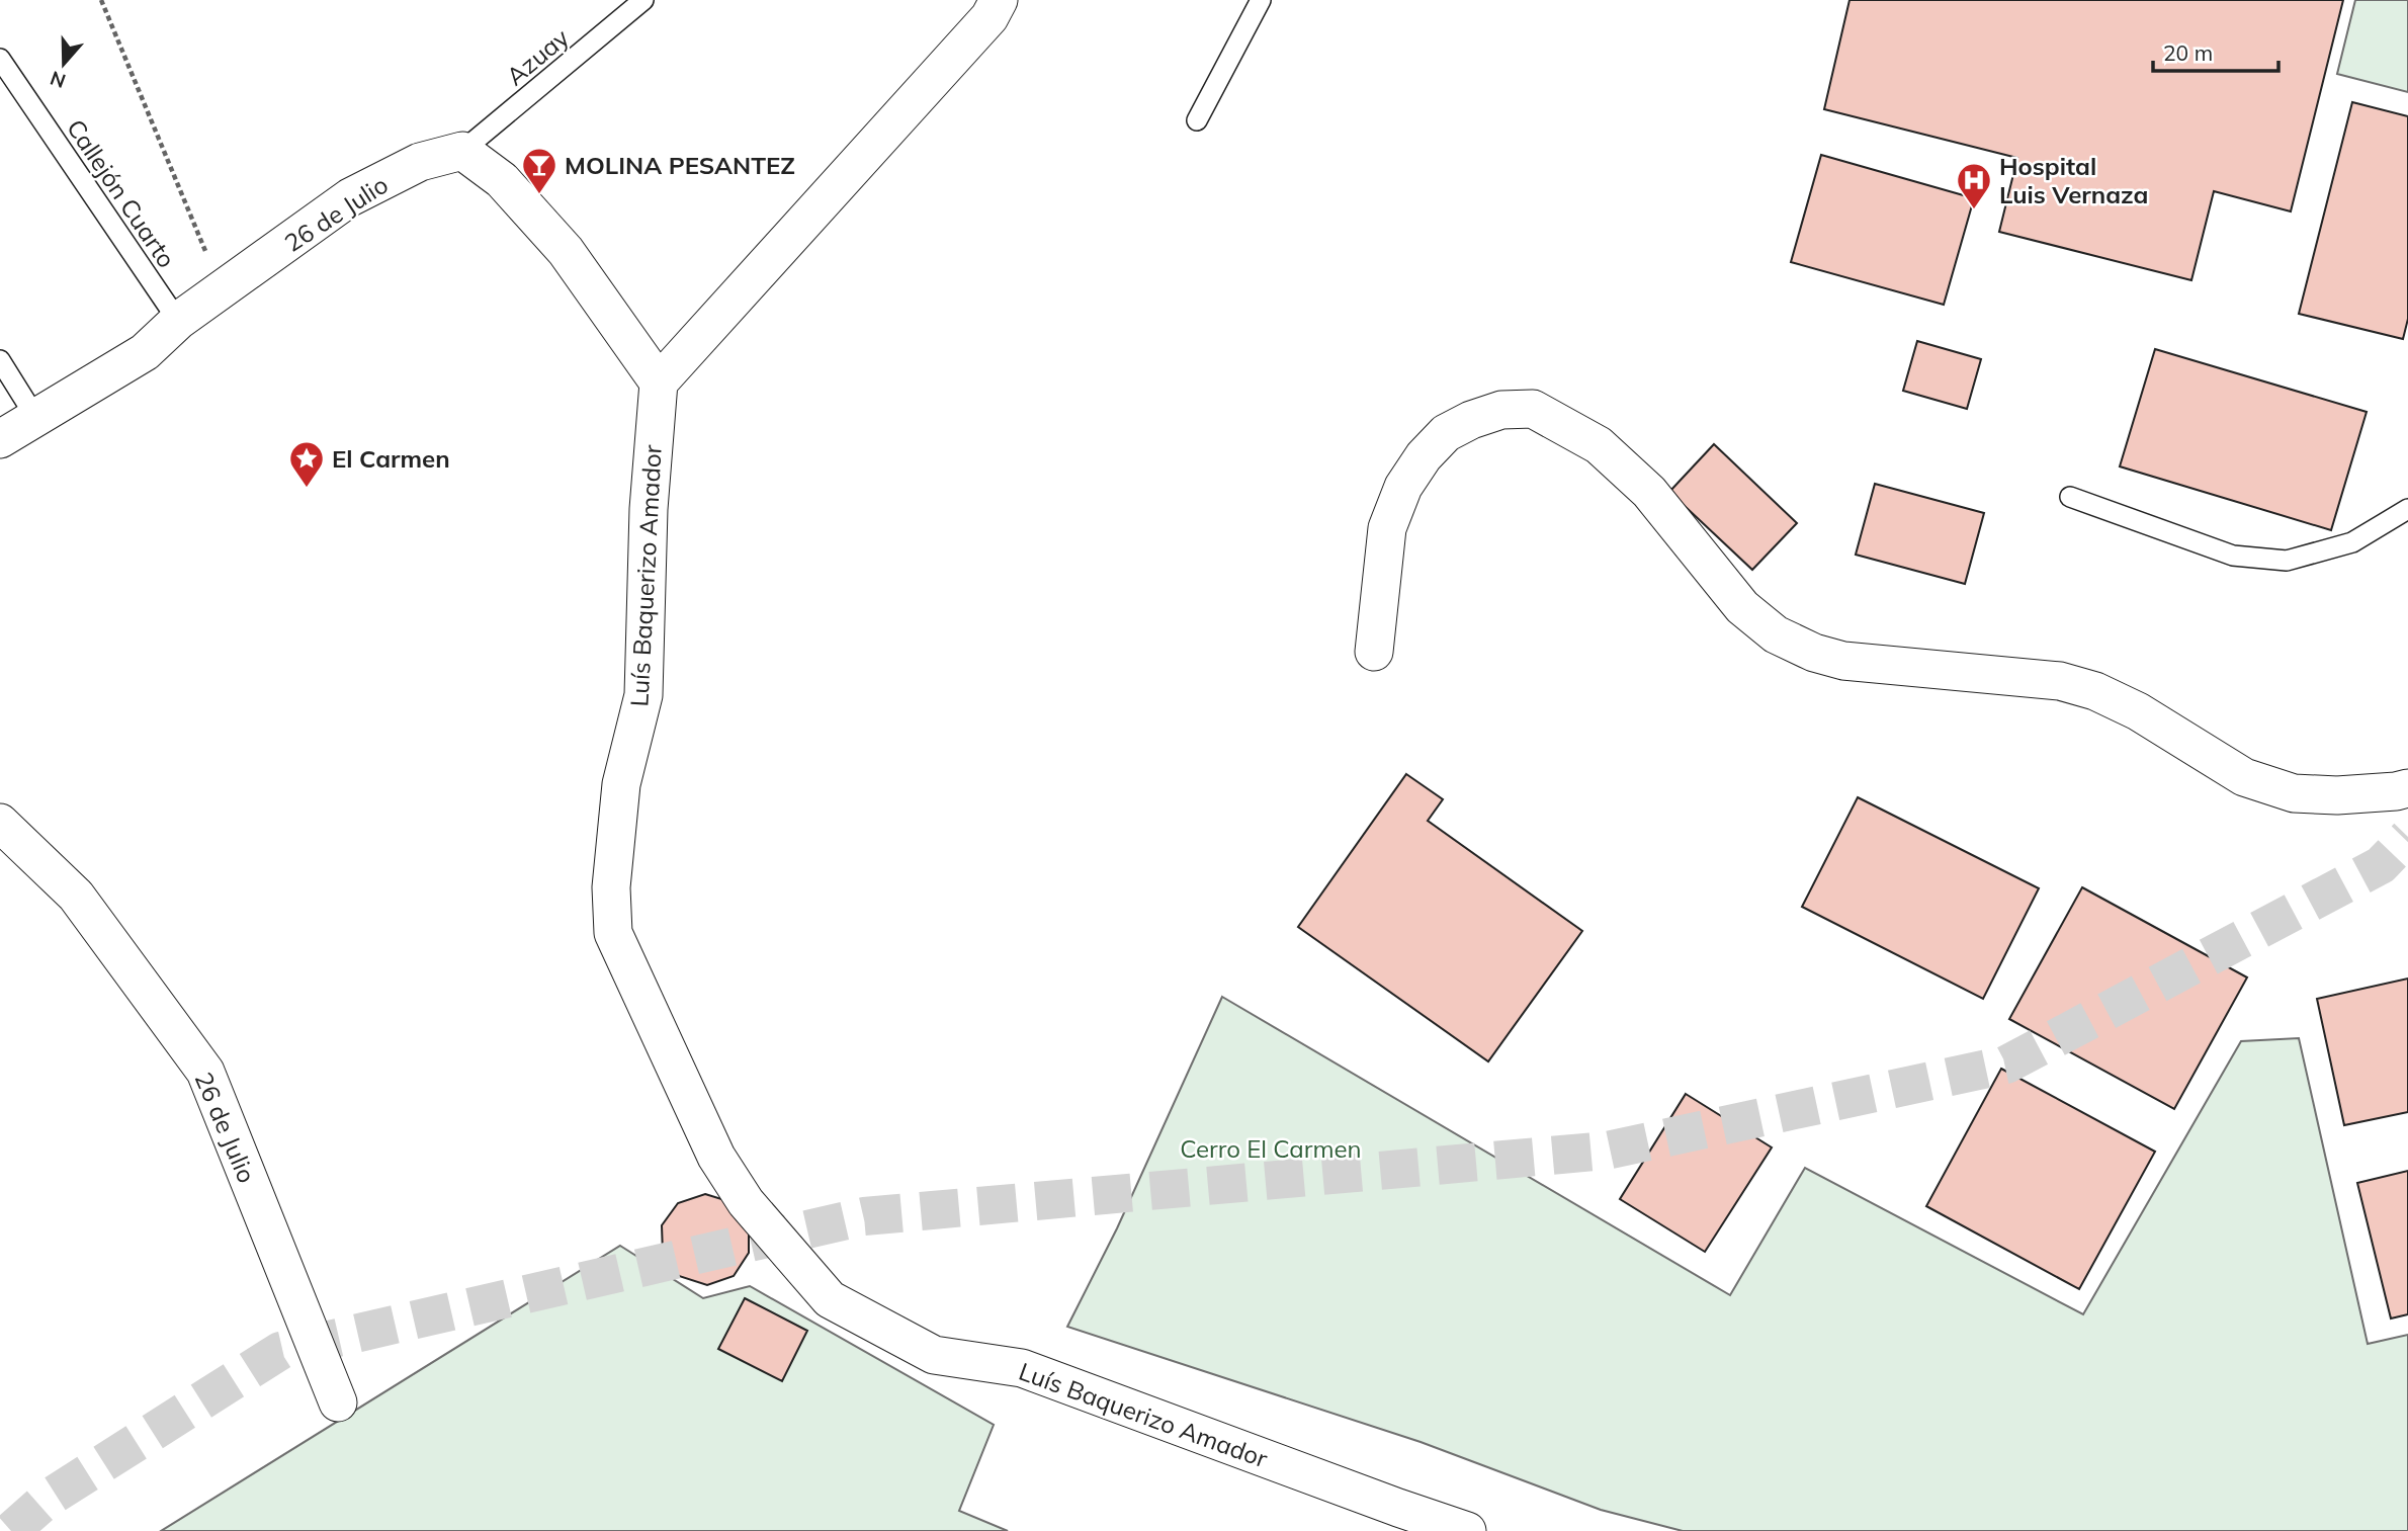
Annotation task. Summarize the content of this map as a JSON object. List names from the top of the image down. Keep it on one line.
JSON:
{"streets":{"street":["26 de Julio","Luís Baquerizo Amador"],"lane":["Azuay","Callejón Cuarto"]},"crossings":[["Azuay","26 de Julio"],["Callejón Cuarto","26 de Julio"]],"parks":["Cerro El Carmen"],"places":{"bar":["MOLINA PESANTEZ"],"hospital":["Hospital Luis Vernaza"],"place":["El Carmen"]},"scale_bar":"20 m","north":"bottom"}
